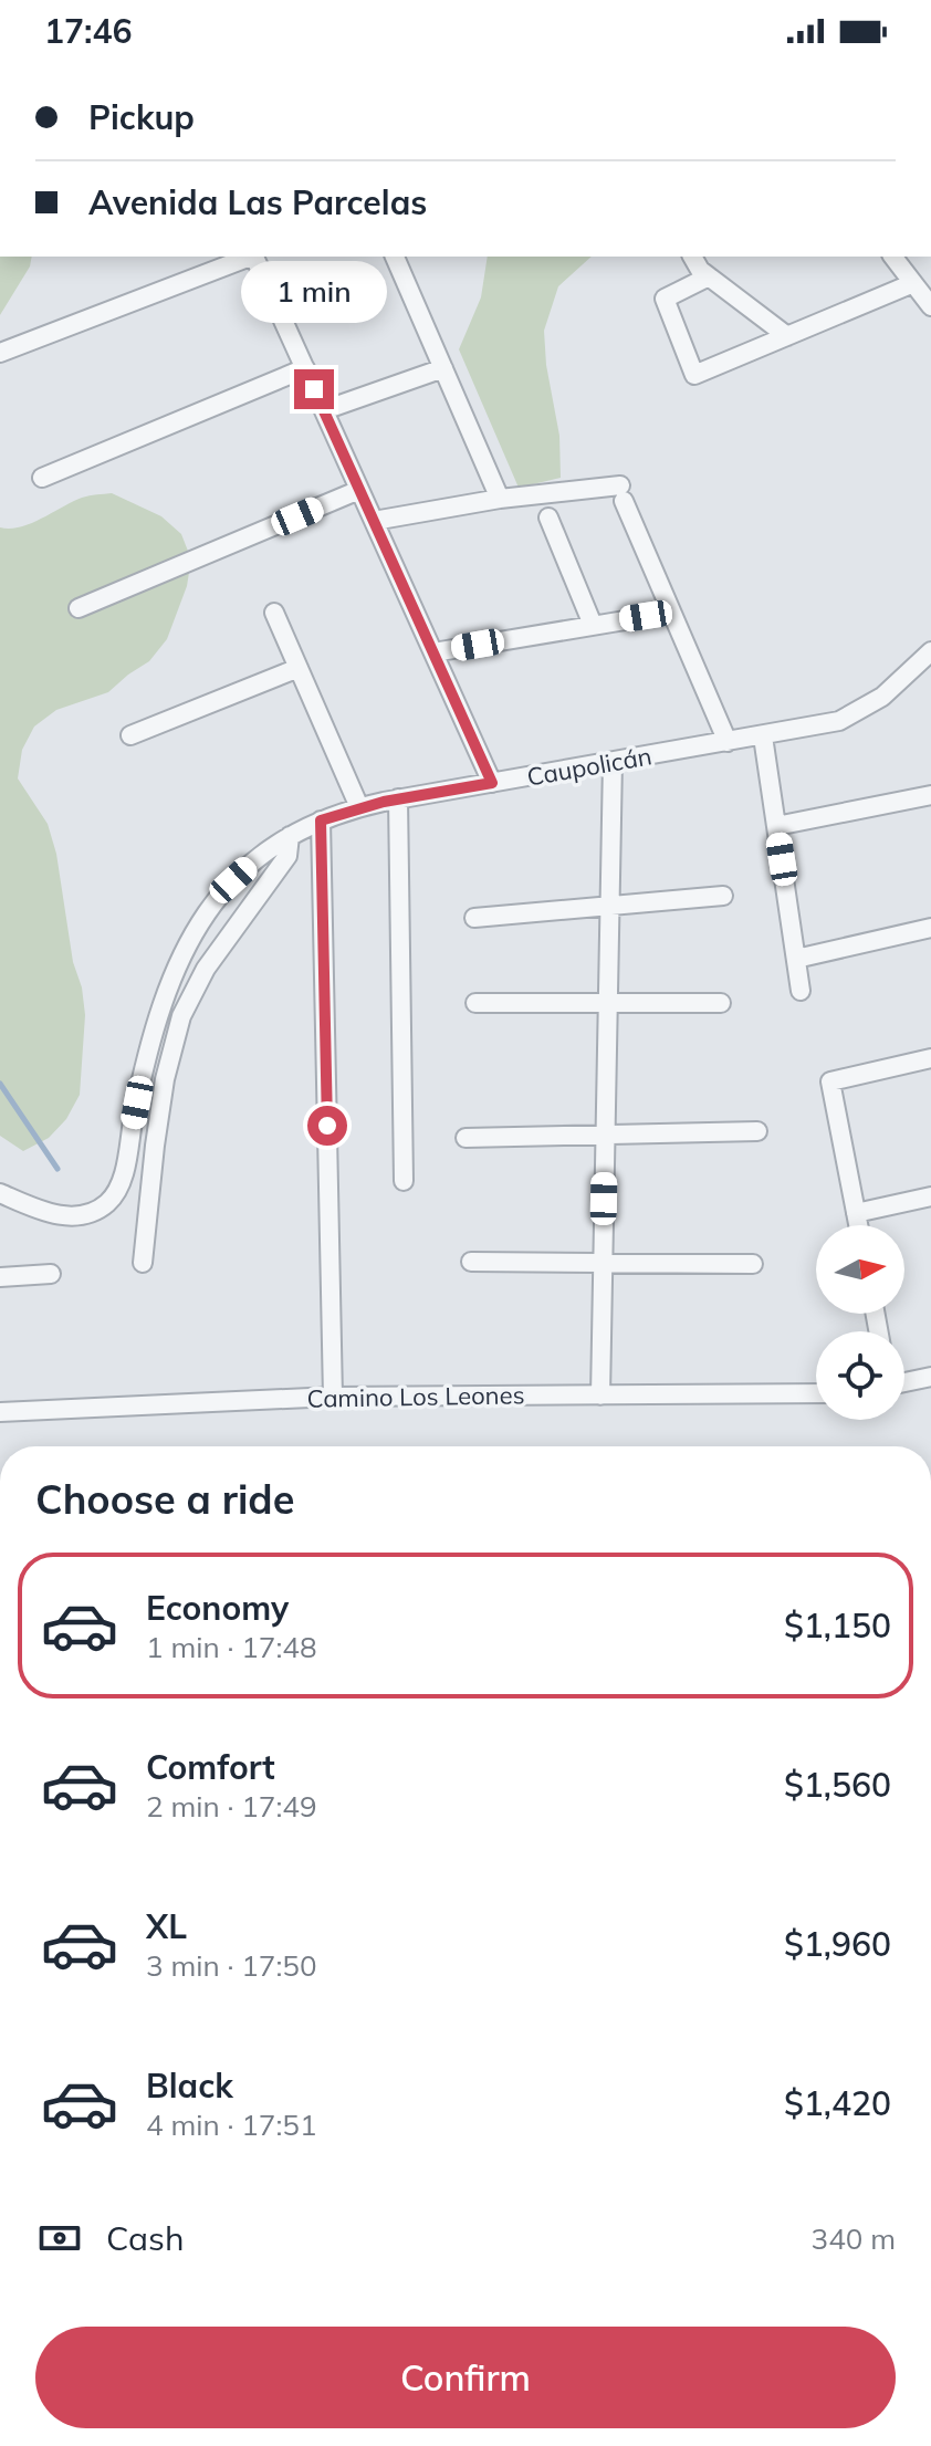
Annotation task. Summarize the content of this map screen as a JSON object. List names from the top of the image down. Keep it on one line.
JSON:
{"streets":{"street":["Caupolicán","Camino Los Leones"]},"north":"right","page":{"status":"17:46","banner":["Pickup","Avenida Las Parcelas"],"bubble":"1 min","heading":"Choose a ride","list":[{"name":"Economy","note":"1 min · 17:48","value":"$1,150"},{"name":"Comfort","note":"2 min · 17:49","value":"$1,560"},{"name":"XL","note":"3 min · 17:50","value":"$1,960"},{"name":"Black","note":"4 min · 17:51","value":"$1,420"}],"pay":["Cash","340 m"],"buttons":"Confirm"}}
